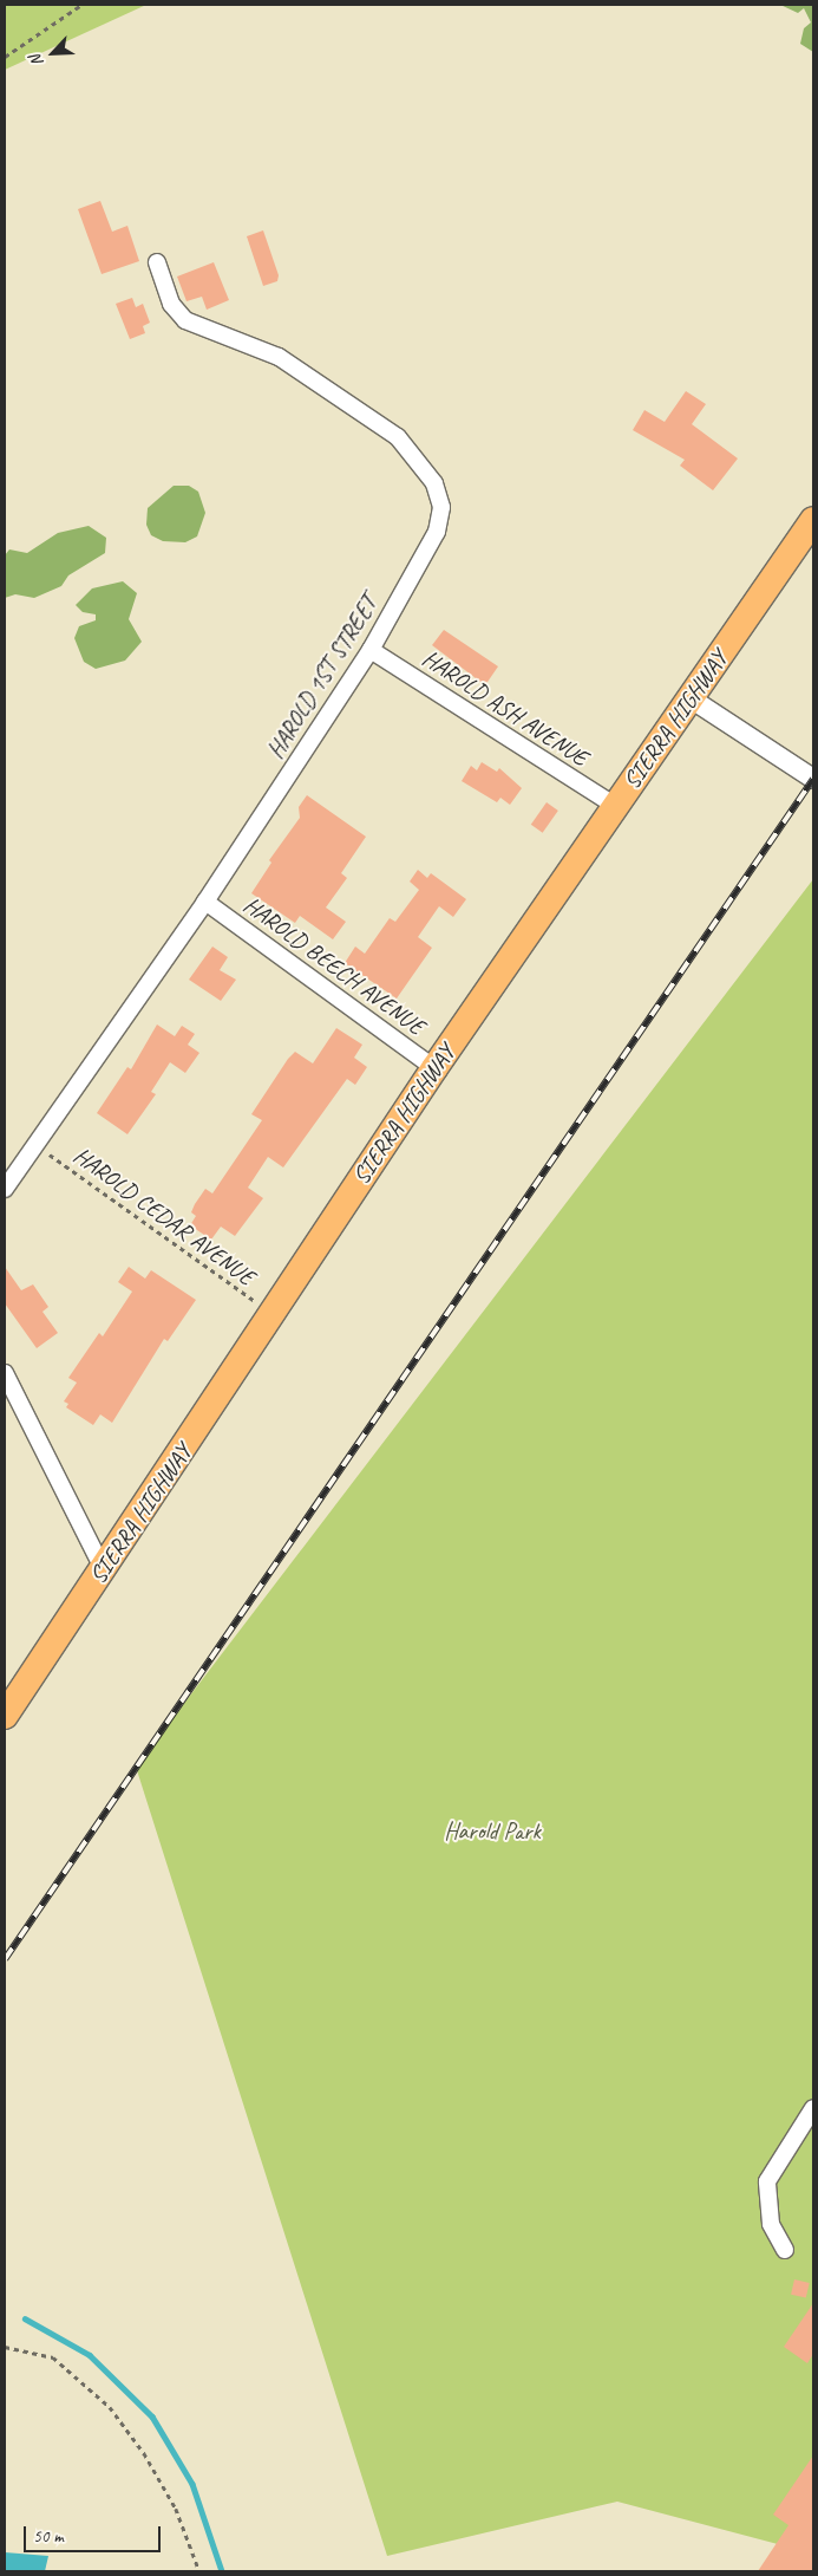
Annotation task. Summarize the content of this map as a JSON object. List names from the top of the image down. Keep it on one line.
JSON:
{"streets":{"highway":["SIERRA HIGHWAY"],"street":["HAROLD 1ST STREET","HAROLD ASH AVENUE","HAROLD BEECH AVENUE"],"path":["HAROLD CEDAR AVENUE"]},"crossings":[["HAROLD 1ST STREET","HAROLD ASH AVENUE"],["HAROLD 1ST STREET","HAROLD BEECH AVENUE"],["HAROLD 1ST STREET","HAROLD CEDAR AVENUE"],["HAROLD ASH AVENUE","SIERRA HIGHWAY"],["SIERRA HIGHWAY","HAROLD BEECH AVENUE"],["SIERRA HIGHWAY","HAROLD CEDAR AVENUE"]],"parks":["Harold Park"],"scale_bar":"50 m","north":"bottom left"}
